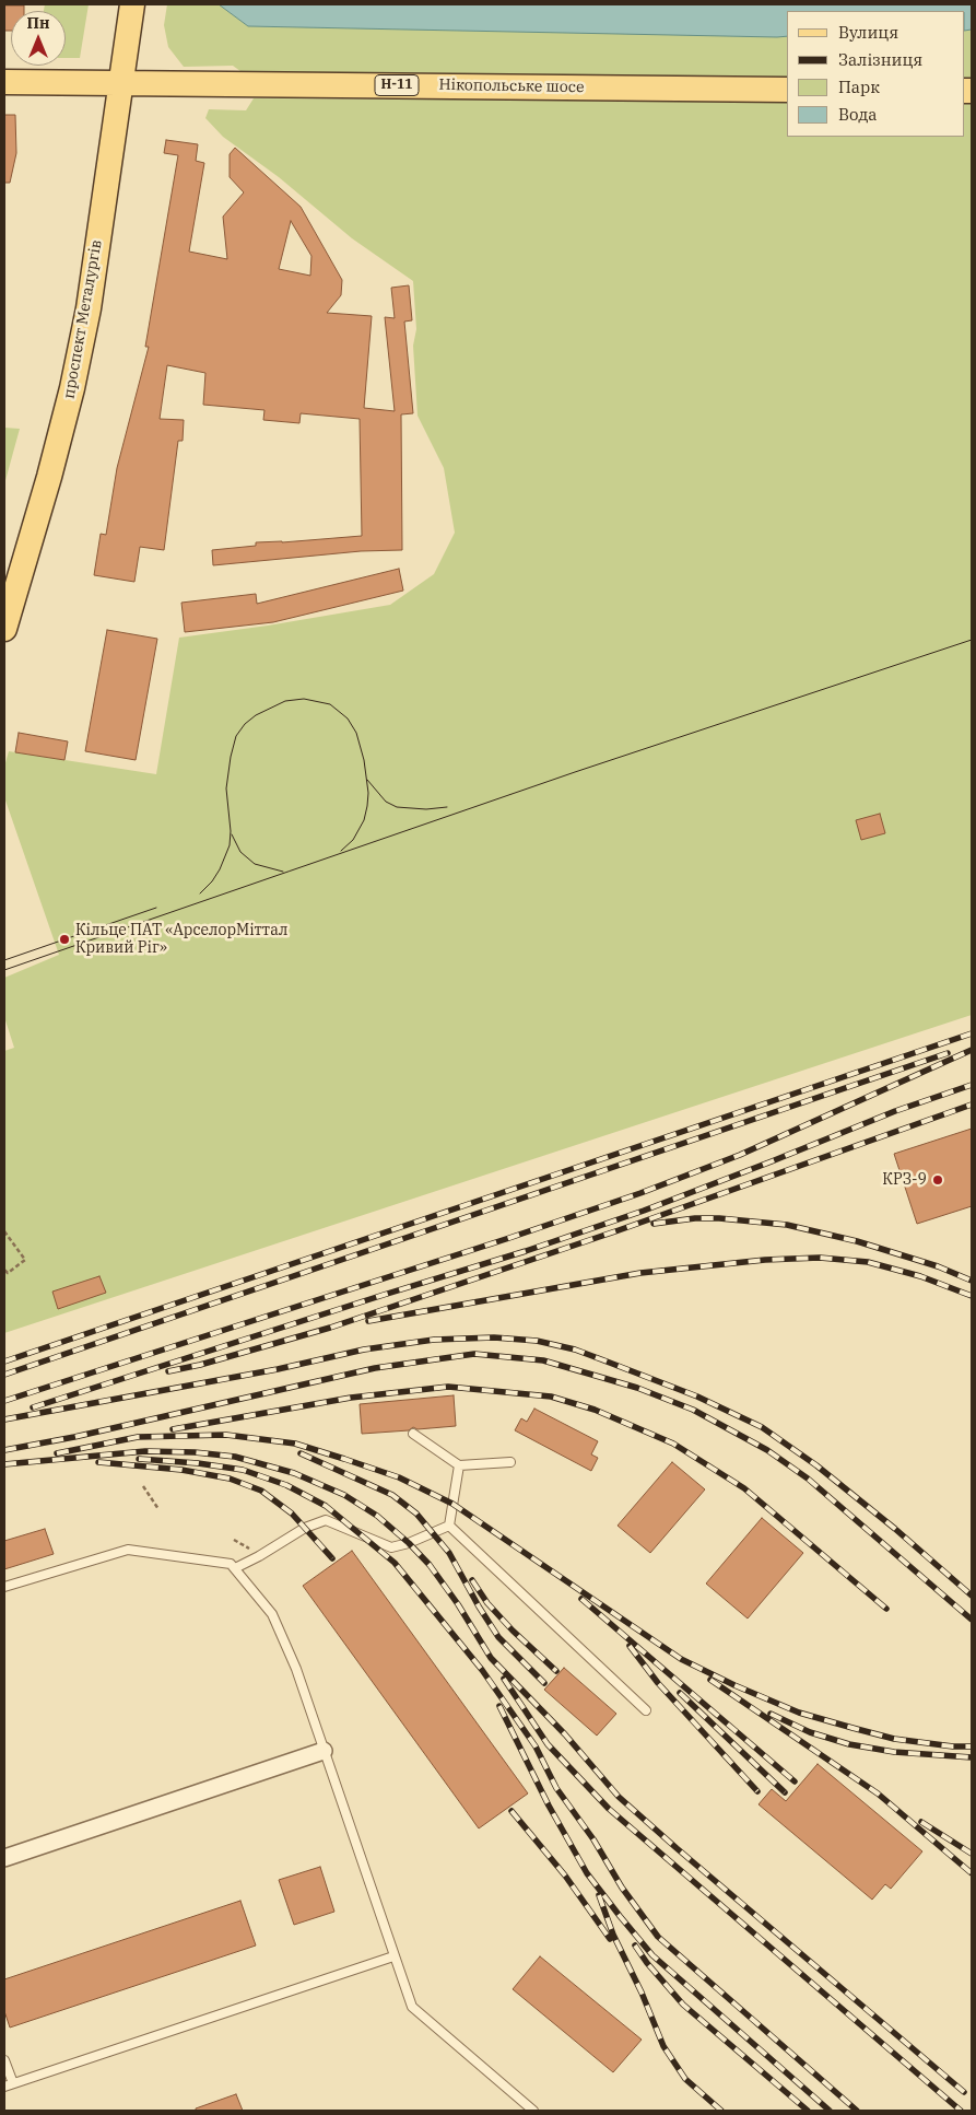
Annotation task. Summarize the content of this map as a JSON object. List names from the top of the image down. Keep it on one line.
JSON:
{"streets":{"main road":["Н-11","Нікопольське шосе","проспект Металургів"]},"crossings":[["Нікопольське шосе","проспект Металургів"]],"places":["Кільце ПАТ «АрселорМіттал Кривий Ріг»","КРЗ-9"],"legend":["Вулиця","Залізниця","Парк","Вода"],"north":"top"}
